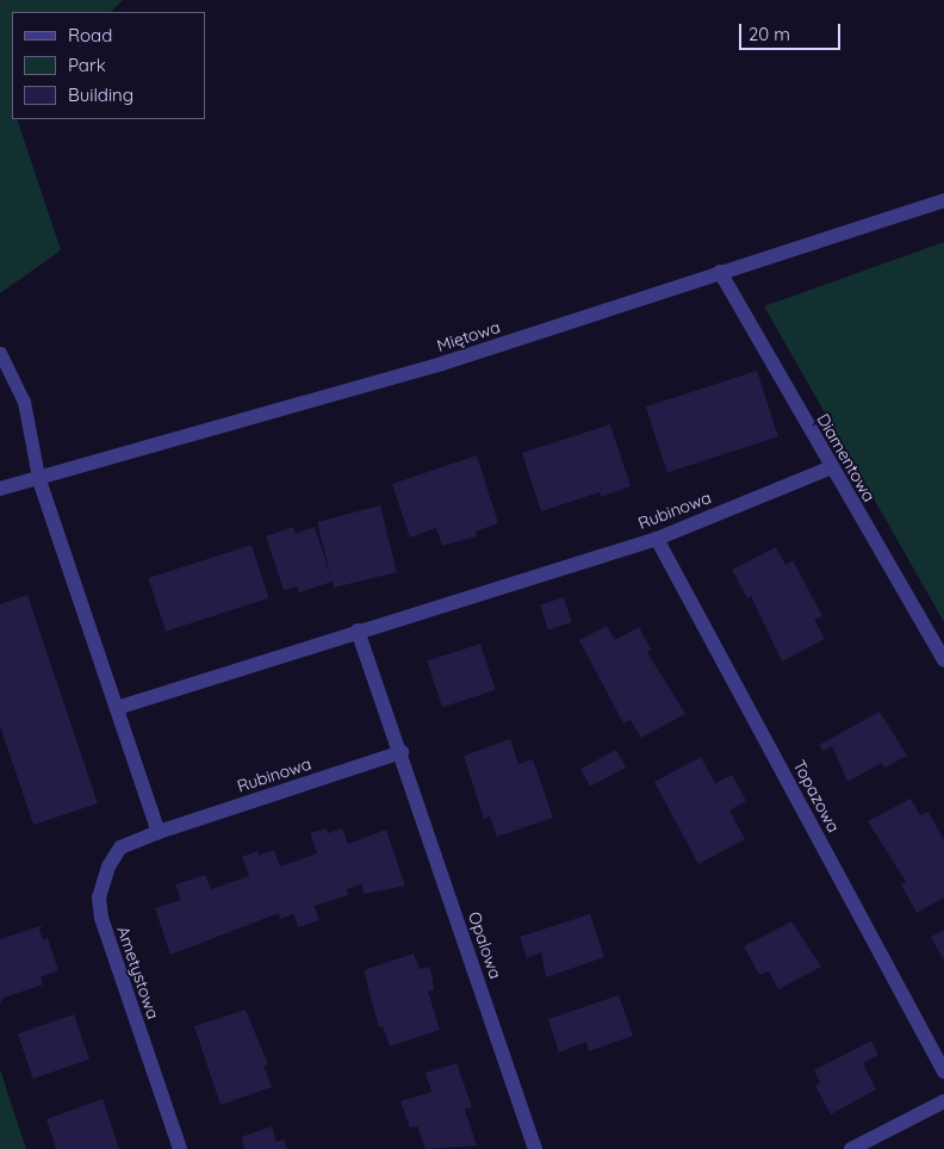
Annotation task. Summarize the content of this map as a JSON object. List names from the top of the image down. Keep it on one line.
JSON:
{"streets":{"street":["Miętowa","Diamentowa","Rubinowa","Topazowa","Opalowa","Ametystowa"]},"crossings":[["Miętowa","Diamentowa"],["Diamentowa","Rubinowa"],["Rubinowa","Topazowa"],["Rubinowa","Opalowa"],["Rubinowa","Ametystowa"]],"legend":["Road","Park","Building"],"scale_bar":"20 m"}
